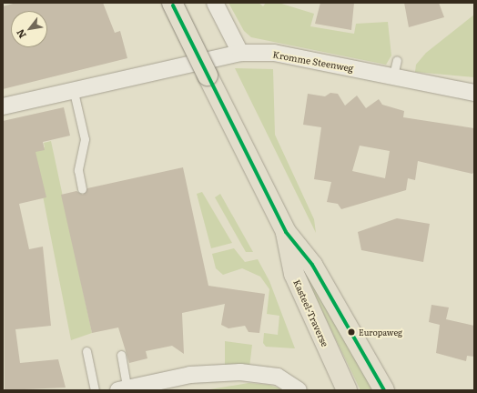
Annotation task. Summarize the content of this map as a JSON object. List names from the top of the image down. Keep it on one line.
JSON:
{"streets":{"main road":["Kasteel-Traverse"],"street":["Kromme Steenweg"]},"places":["Europaweg"],"north":"bottom left"}
